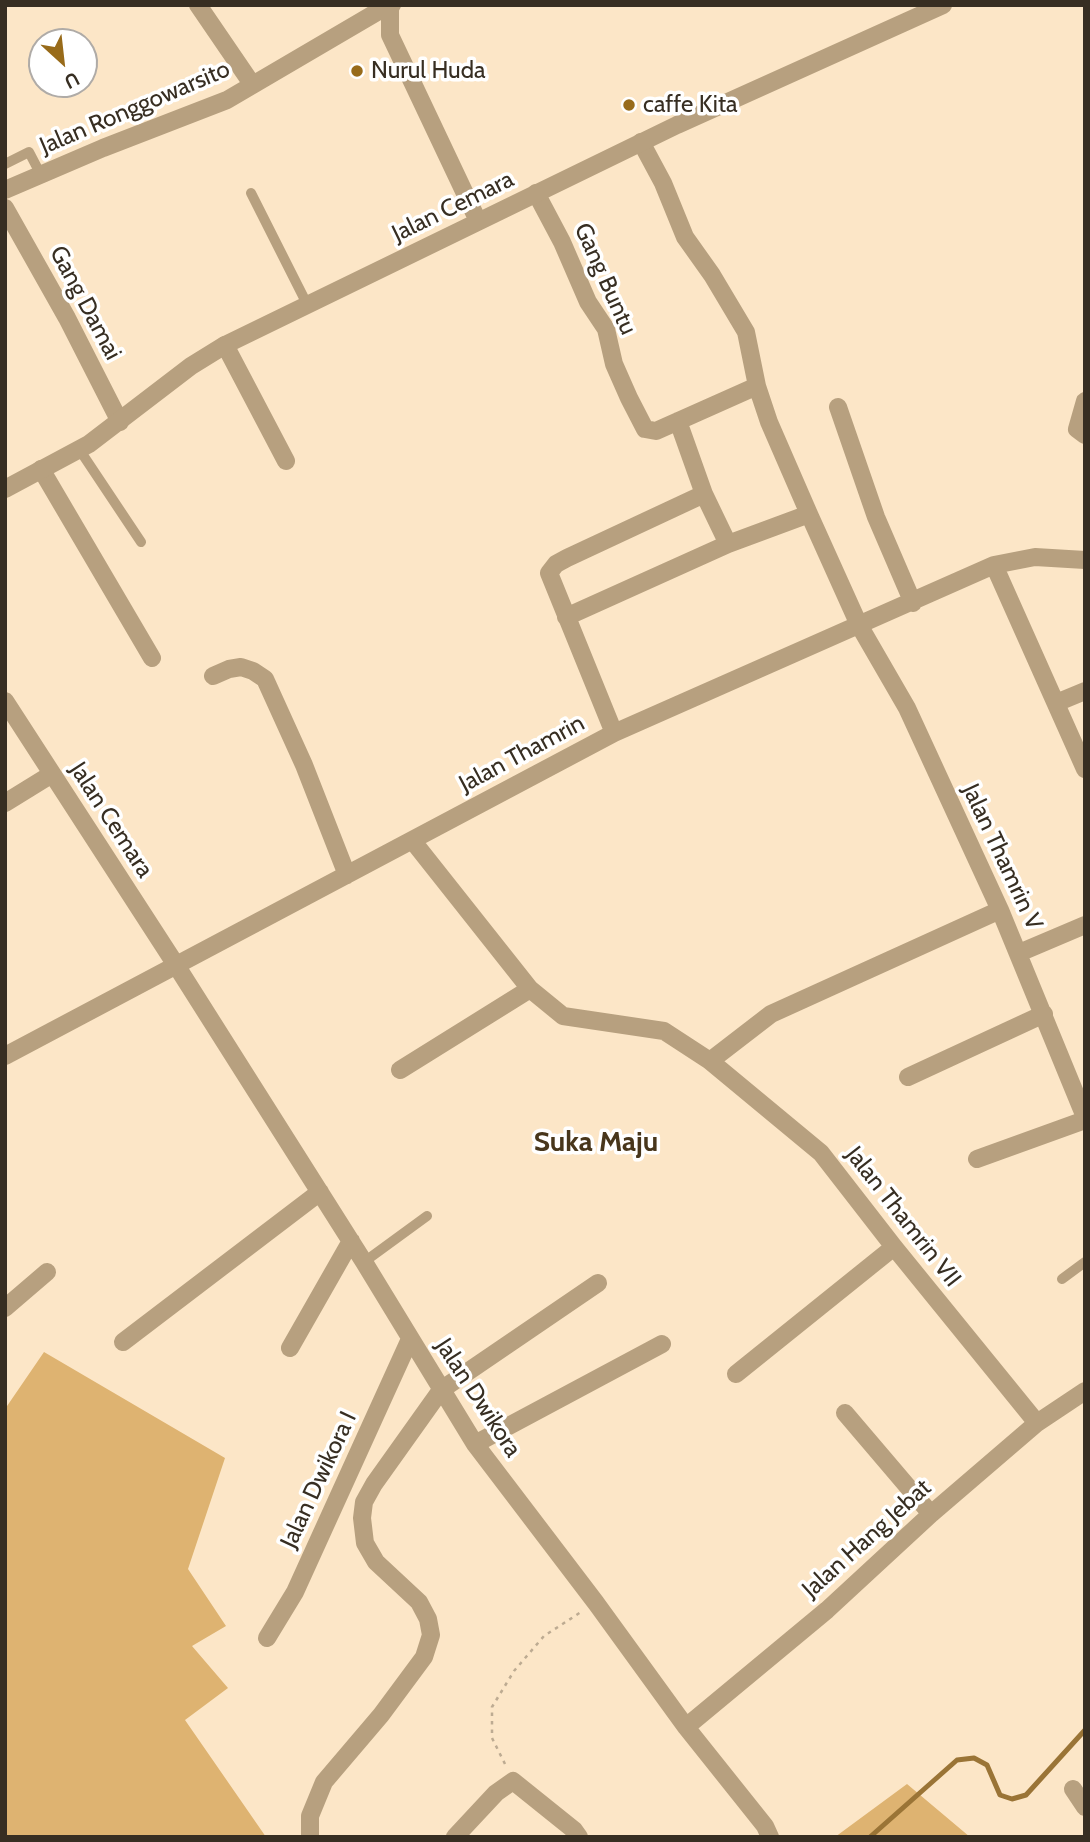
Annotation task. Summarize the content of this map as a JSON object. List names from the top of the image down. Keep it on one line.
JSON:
{"streets":{"street":["Jalan Ronggowarsito","Jalan Cemara","Gang Buntu","Gang Damai","Jalan Thamrin","Jalan Thamrin V","Jalan Thamrin VII","Jalan Dwikora","Jalan Dwikora I","Jalan Hang Jebat"]},"crossings":[["Jalan Cemara","Gang Buntu"],["Jalan Cemara","Gang Damai"],["Jalan Cemara","Jalan Thamrin"],["Jalan Cemara","Jalan Thamrin V"],["Jalan Cemara","Jalan Dwikora"],["Gang Buntu","Jalan Thamrin V"],["Jalan Thamrin","Jalan Thamrin V"],["Jalan Thamrin","Jalan Thamrin VII"],["Jalan Thamrin","Jalan Dwikora"],["Jalan Thamrin VII","Jalan Hang Jebat"],["Jalan Dwikora","Jalan Dwikora I"],["Jalan Dwikora","Jalan Hang Jebat"]],"districts":["Suka Maju"],"places":["Nurul Huda","caffe Kita"],"north":"bottom right"}
